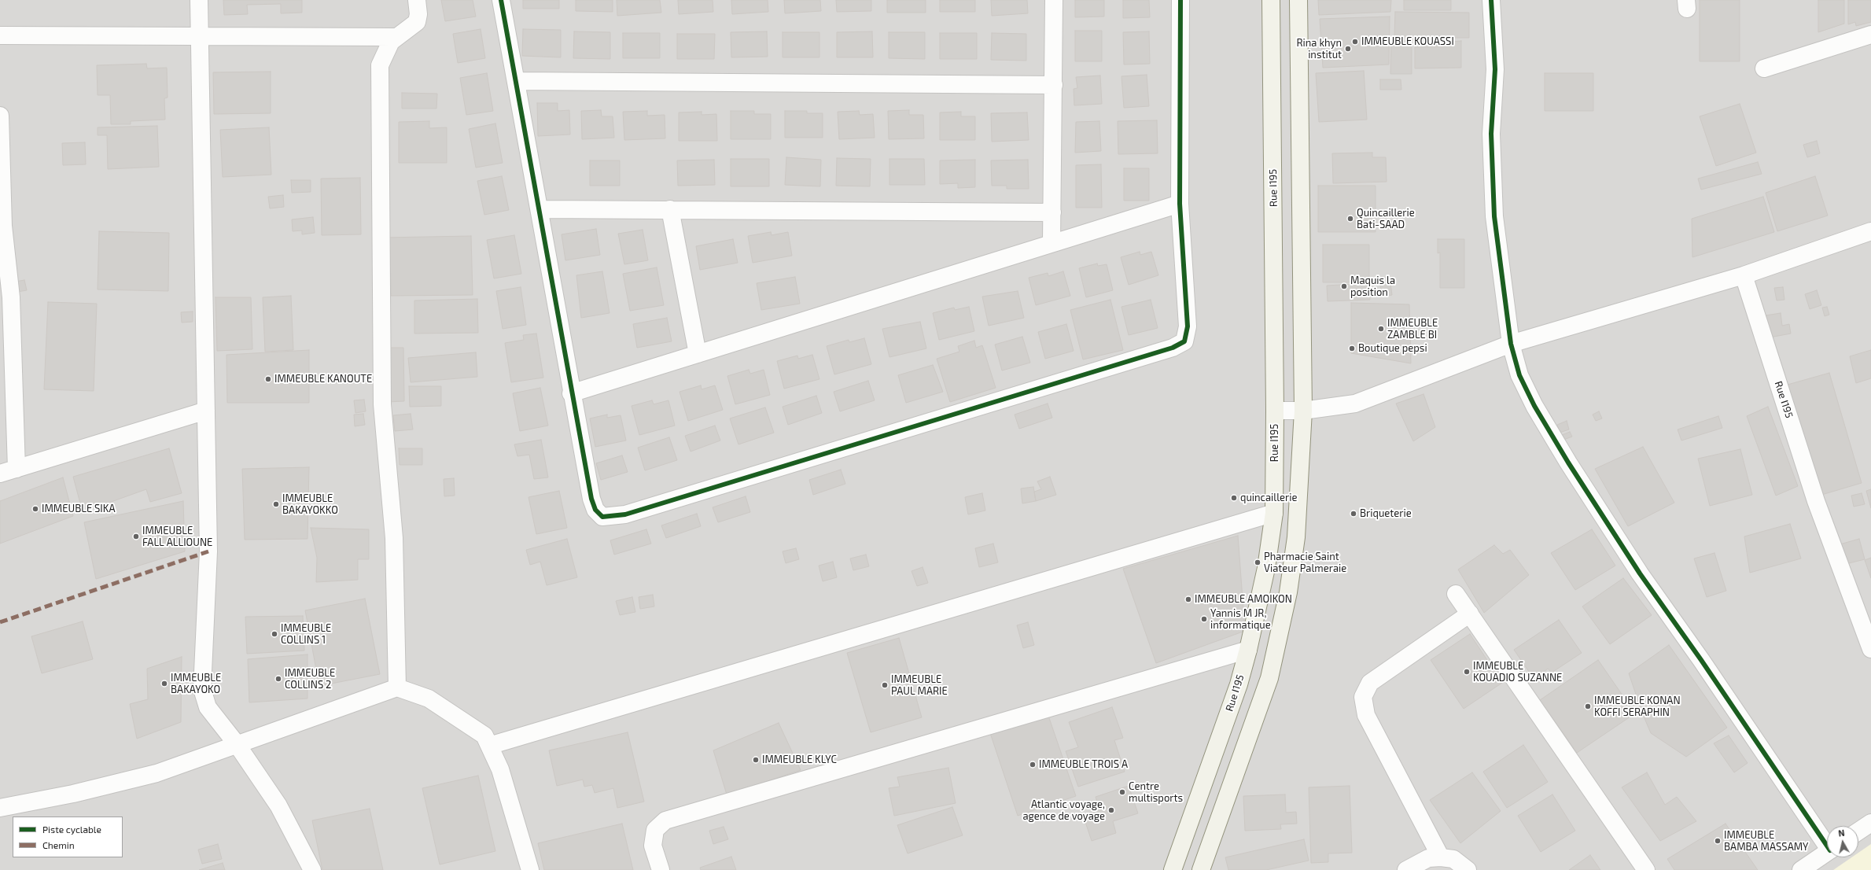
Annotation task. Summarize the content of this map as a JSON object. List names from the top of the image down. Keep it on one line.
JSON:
{"streets":{"main road":["Rue I195"]},"places":["IMMEUBLE KOUASSI","Rina khyn institut","Quincaillerie Bati-SAAD","Maquis la position","IMMEUBLE ZAMBLE BI","Boutique pepsi","IMMEUBLE KANOUTE","quincaillerie","IMMEUBLE BAKAYOKKO","IMMEUBLE SIKA","Briqueterie","IMMEUBLE FALL ALLIOUNE","Pharmacie Saint Viateur Palmeraie","IMMEUBLE AMOIKON","Yannis M JR, informatique","IMMEUBLE COLLINS 1","IMMEUBLE KOUADIO SUZANNE","IMMEUBLE COLLINS 2","IMMEUBLE BAKAYOKO","IMMEUBLE PAUL MARIE","IMMEUBLE KONAN KOFFI SERAPHIN","IMMEUBLE KLYC","IMMEUBLE TROIS A","Centre multisports","Atlantic voyage, agence de voyage","IMMEUBLE BAMBA MASSAMY"],"legend":["Piste cyclable","Chemin"],"north":"top"}
